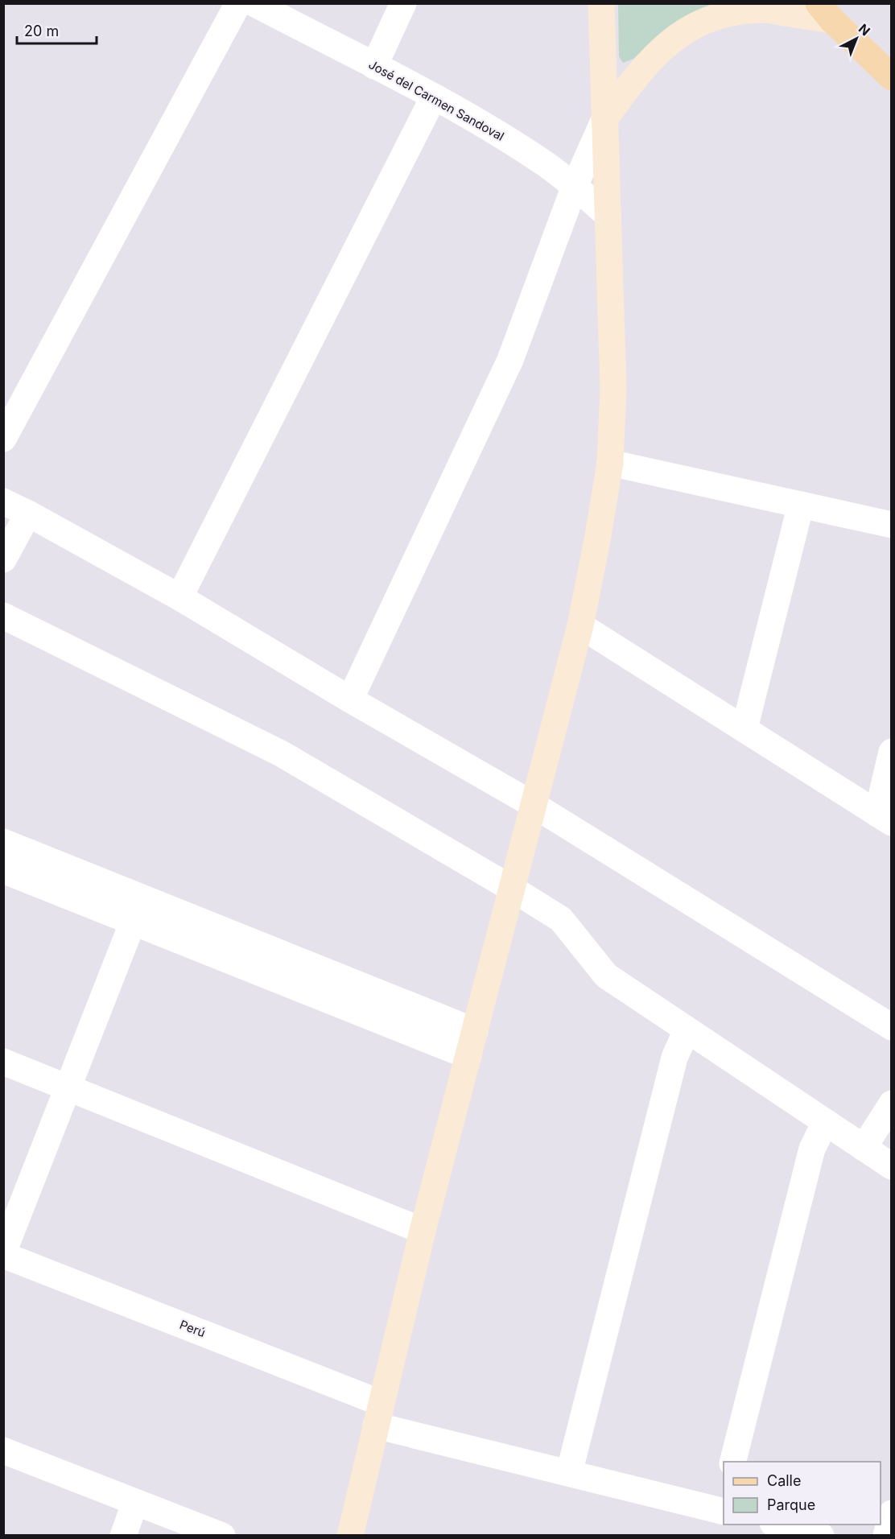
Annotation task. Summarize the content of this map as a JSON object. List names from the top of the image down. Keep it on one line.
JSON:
{"streets":{"street":["José del Carmen Sandoval","Perú"]},"legend":["Calle","Parque"],"scale_bar":"20 m","north":"top right"}
